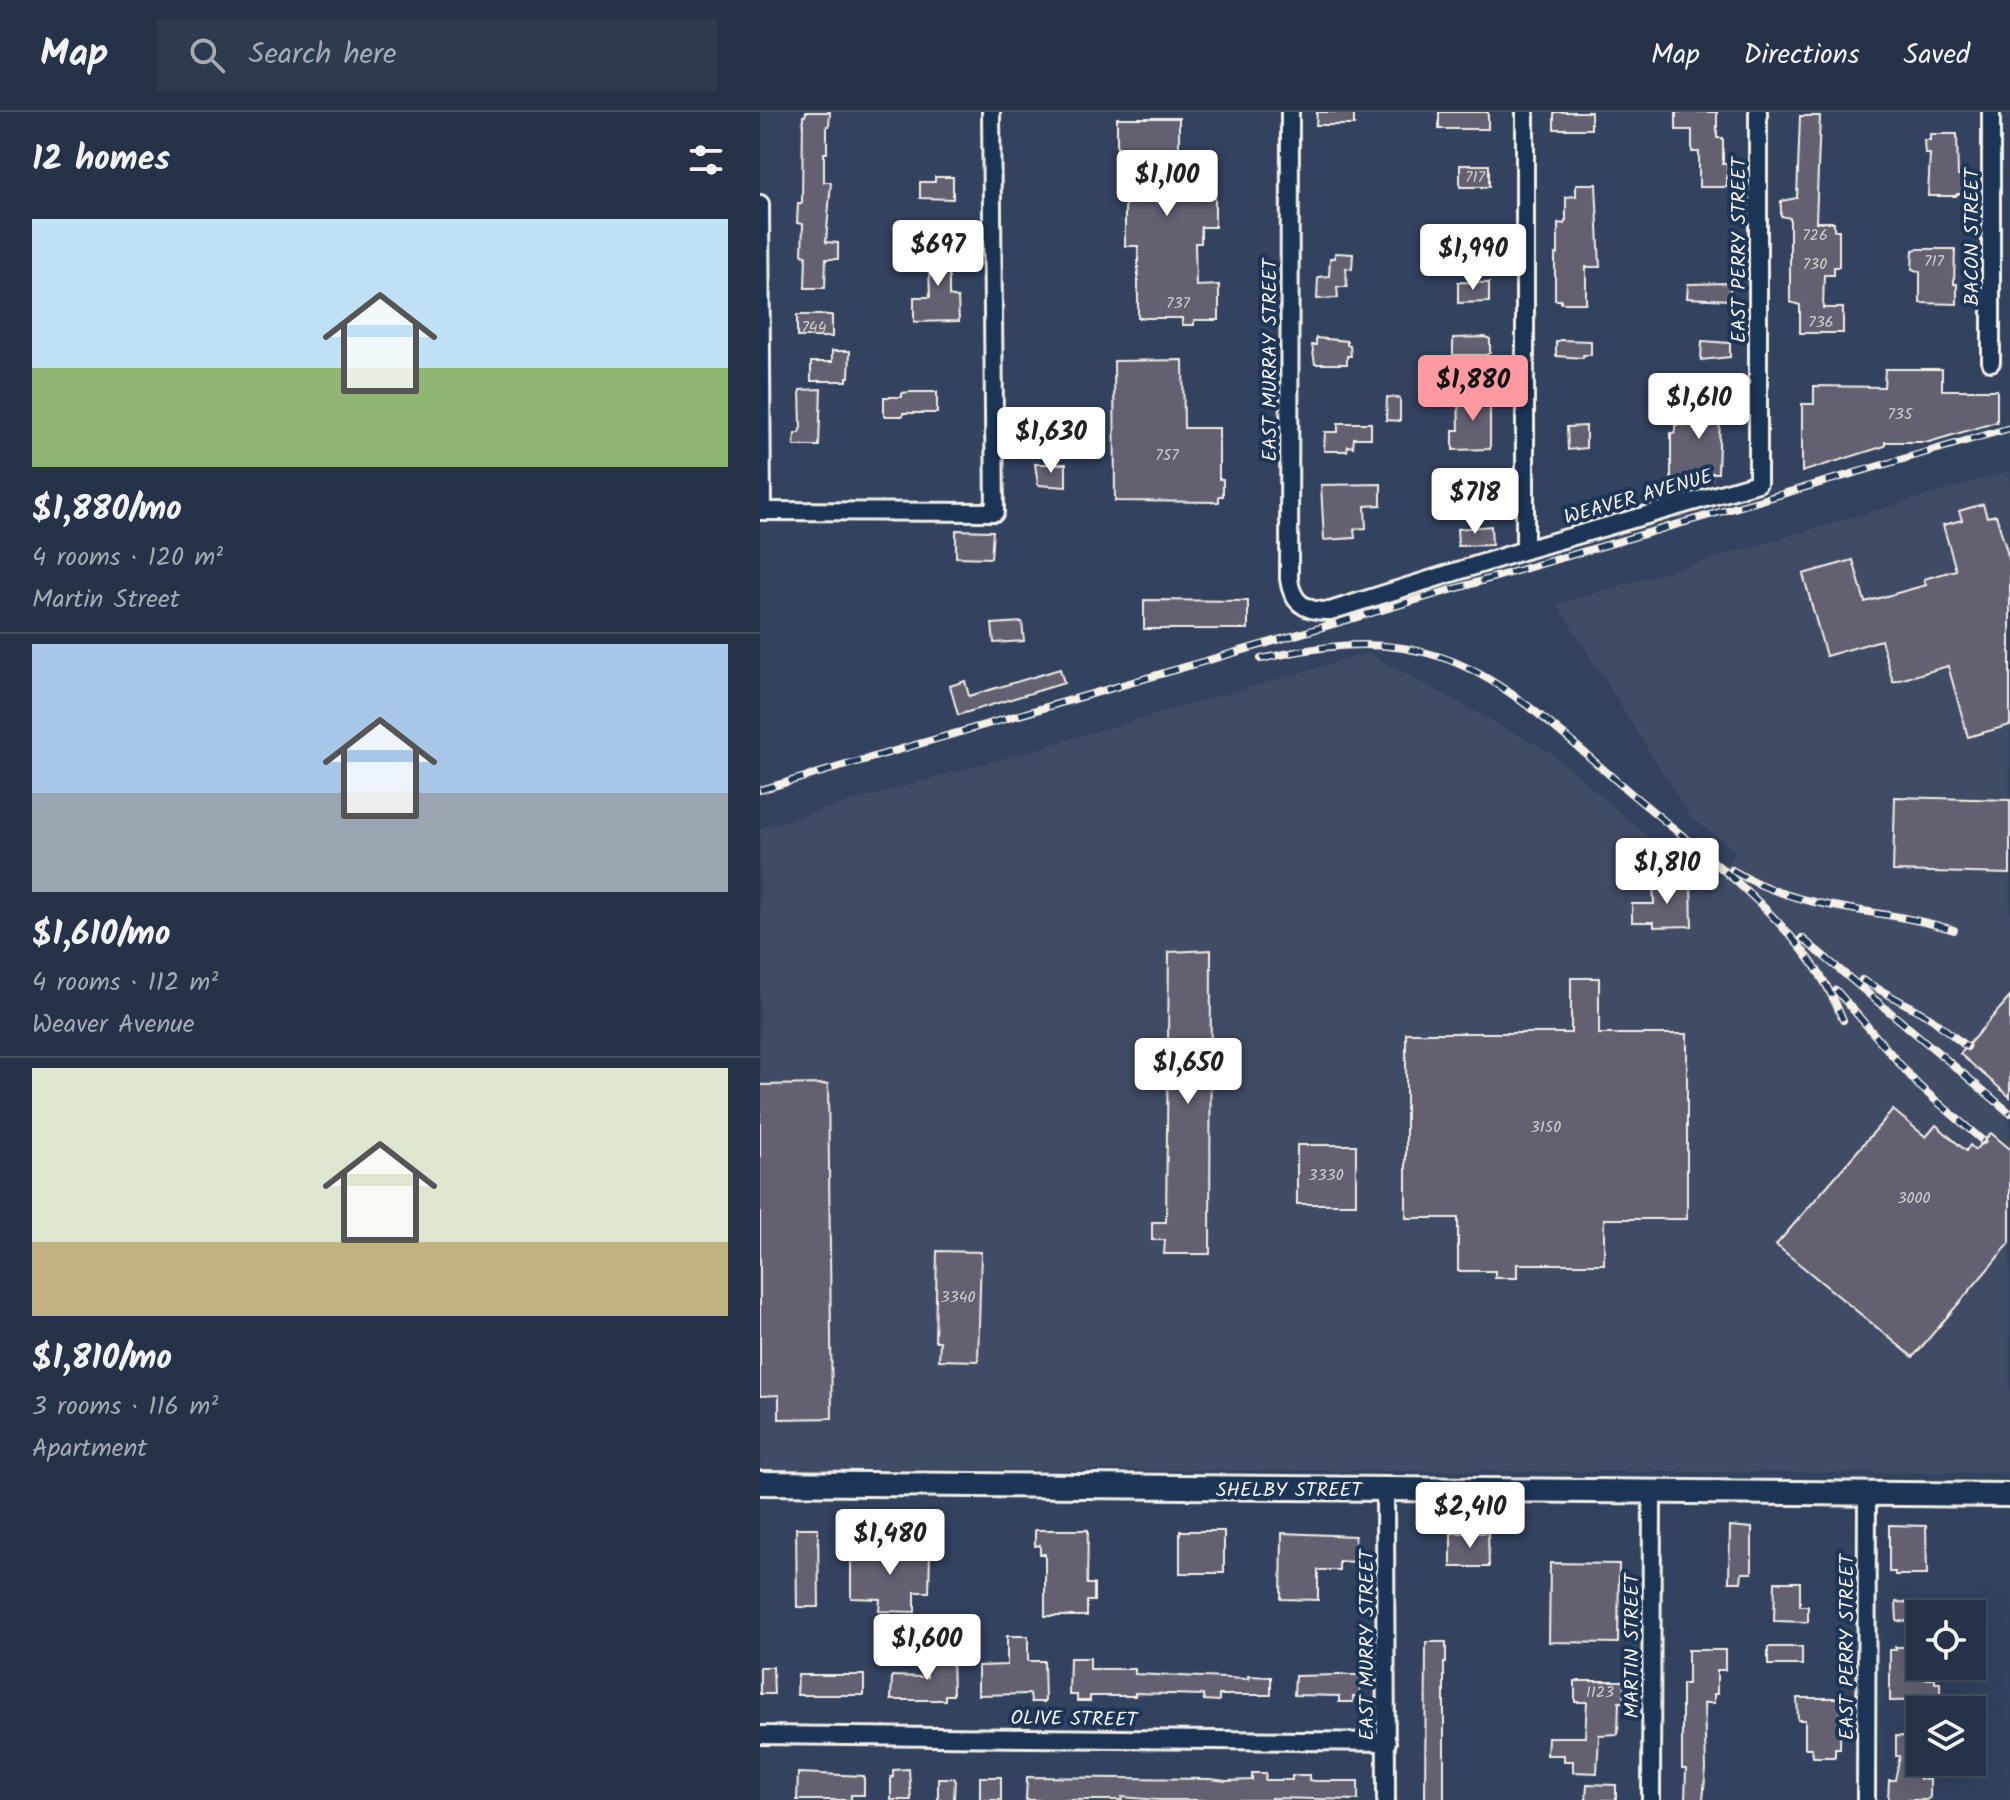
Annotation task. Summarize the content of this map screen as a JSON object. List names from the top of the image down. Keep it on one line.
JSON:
{"streets":{"main road":["SHELBY STREET"],"street":["BACON STREET","EAST PERRY STREET","EAST MURRAY STREET","WEAVER AVENUE","EAST MURRY STREET","MARTIN STREET","OLIVE STREET"]},"crossings":[["EAST PERRY STREET","WEAVER AVENUE"],["EAST PERRY STREET","SHELBY STREET"],["EAST MURRAY STREET","WEAVER AVENUE"],["SHELBY STREET","EAST MURRY STREET"],["SHELBY STREET","MARTIN STREET"],["EAST MURRY STREET","OLIVE STREET"]],"house_numbers":["717","726","717","730","737","736","744","735","757","3150","3330","3000","3340","1123"],"page":{"header":"Map","search":"Search here","nav":["Map","Directions","Saved"],"heading":"12 homes","price":["$1,100","$697","$1,990","$1,880","$1,610","$1,630","$718","$1,810","$1,650","$2,410","$1,480","$1,600"],"list":[{"name":"$1,880/mo","note":"4 rooms · 120 m² · Martin Street"},{"name":"$1,610/mo","note":"4 rooms · 112 m² · Weaver Avenue"},{"name":"$1,810/mo","note":"3 rooms · 116 m² · Apartment"}]}}
